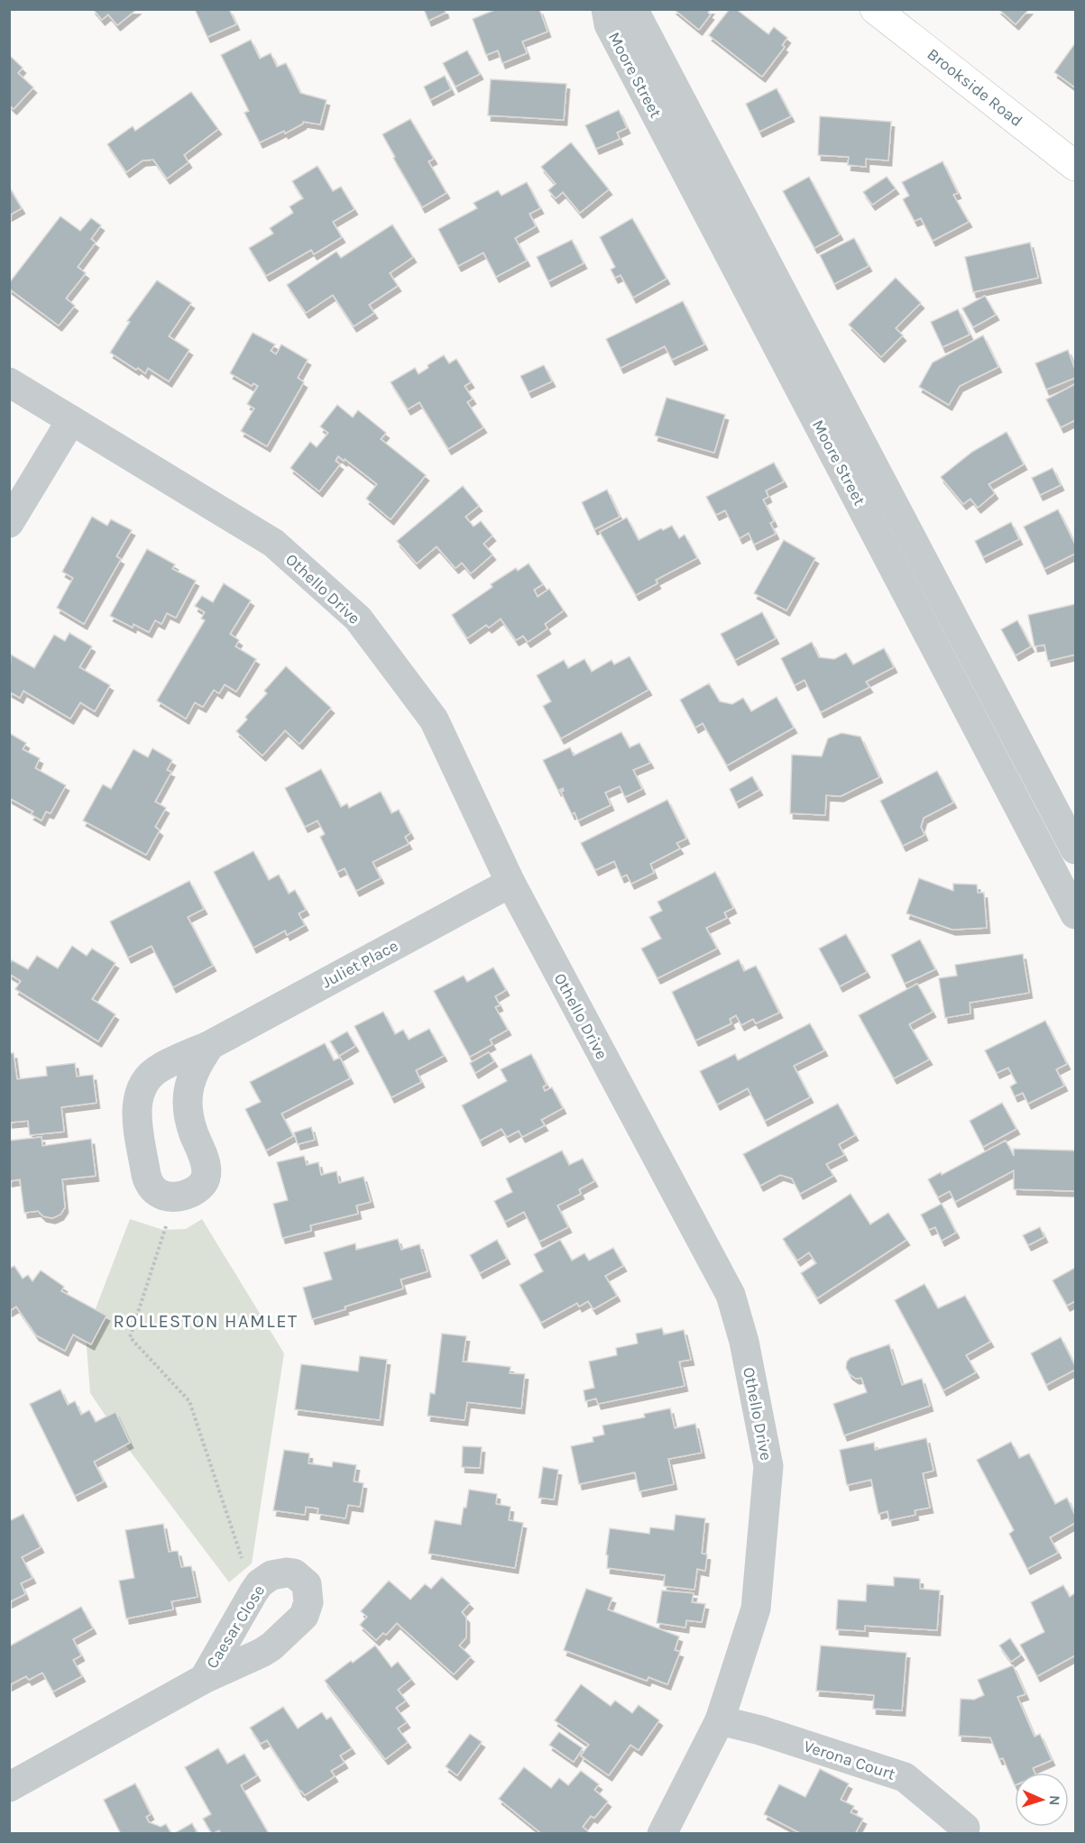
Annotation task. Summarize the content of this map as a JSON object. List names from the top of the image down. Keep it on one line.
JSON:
{"streets":{"street":["Moore Street","Brookside Road","Othello Drive","Juliet Place","Caesar Close","Verona Court"]},"crossings":[["Othello Drive","Juliet Place"],["Othello Drive","Verona Court"]],"districts":["ROLLESTON HAMLET"],"north":"right"}
